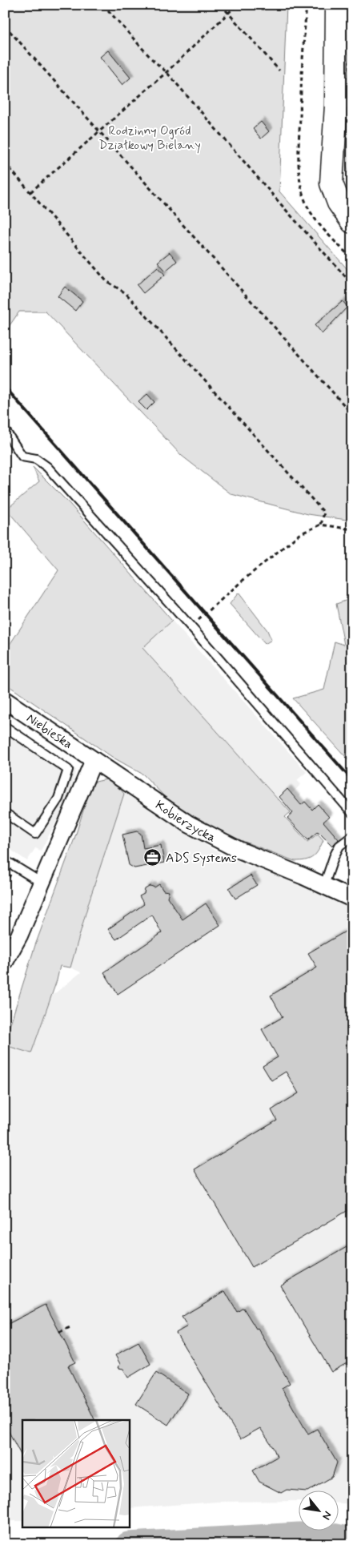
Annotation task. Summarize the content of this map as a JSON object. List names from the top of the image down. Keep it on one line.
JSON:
{"streets":{"street":["Niebieska","Kobierzycka"]},"crossings":[["Niebieska","Kobierzycka"]],"parks":["Rodzinny Ogród Działkowy Bielany"],"places":{"office":["ADS Systems"]},"north":"bottom right"}
